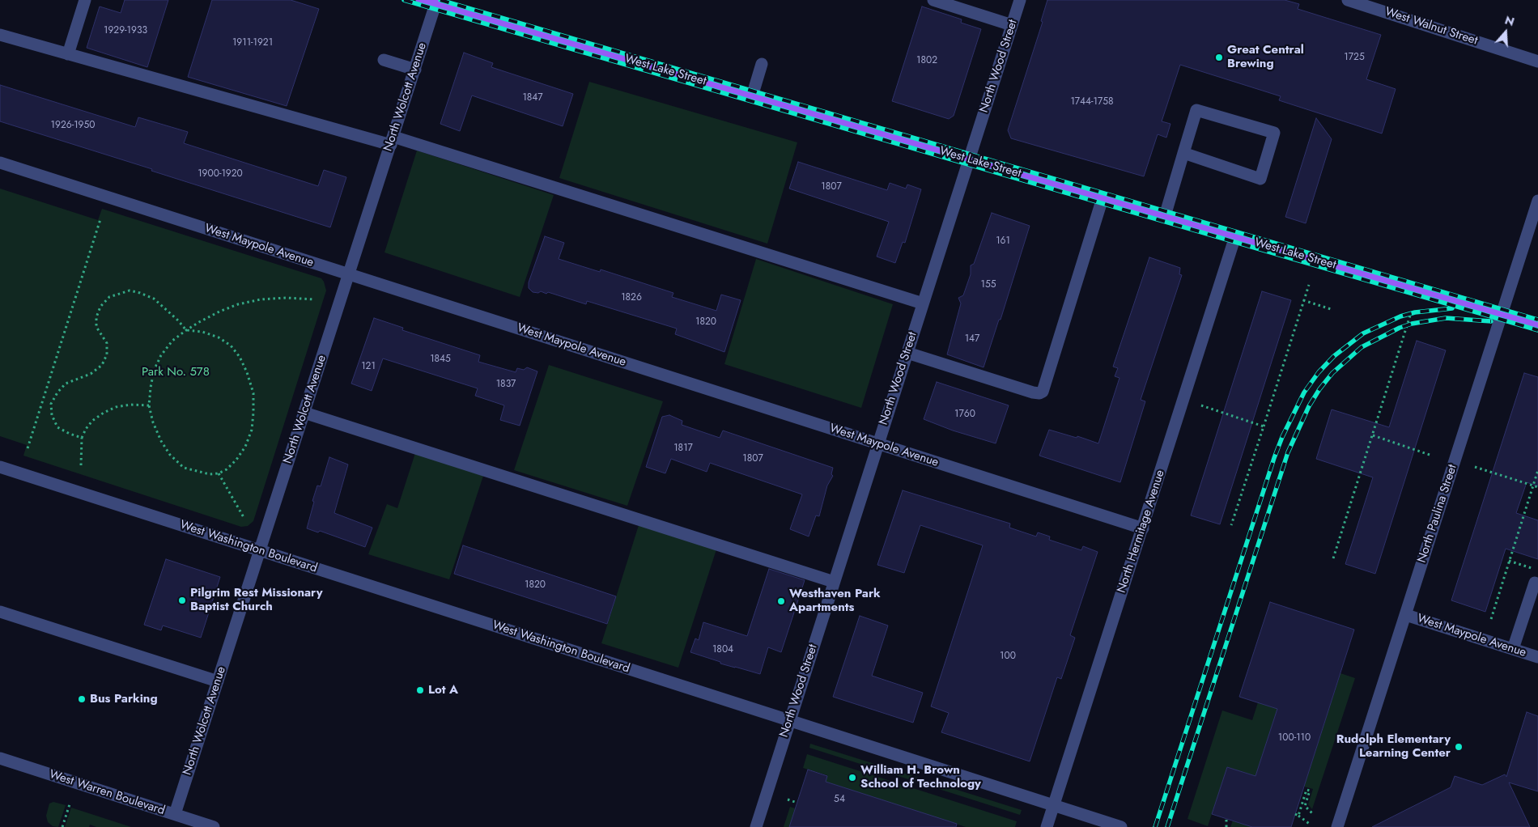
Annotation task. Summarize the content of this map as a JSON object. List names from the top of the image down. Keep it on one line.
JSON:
{"streets":{"main road":["West Lake Street"],"street":["West Walnut Street","North Wood Street","North Wolcott Avenue","West Maypole Avenue","North Paulina Street","North Hermitage Avenue","West Washington Boulevard","West Warren Boulevard"]},"crossings":[["North Wood Street","West Lake Street"],["North Wood Street","West Maypole Avenue"],["North Wood Street","West Washington Boulevard"],["West Lake Street","North Wolcott Avenue"],["West Lake Street","North Paulina Street"],["West Lake Street","North Hermitage Avenue"],["North Wolcott Avenue","West Maypole Avenue"],["North Wolcott Avenue","West Washington Boulevard"],["North Wolcott Avenue","West Warren Boulevard"],["West Maypole Avenue","North Paulina Street"],["West Maypole Avenue","North Hermitage Avenue"],["North Hermitage Avenue","West Washington Boulevard"]],"parks":["Park No. 578"],"places":["Great Central Brewing","Pilgrim Rest Missionary Baptist Church","Westhaven Park Apartments","Lot A","Bus Parking","Rudolph Elementary Learning Center","William H. Brown School of Technology"],"house_numbers":["1929-1933","1911-1921","1725","1802","1847","1744-1758","1926-1950","1900-1920","1807","161","155","1826","1820","147","1845","121","1837","1760","1817","1807","1820","1804","100","100-110","54"],"north":"top"}
